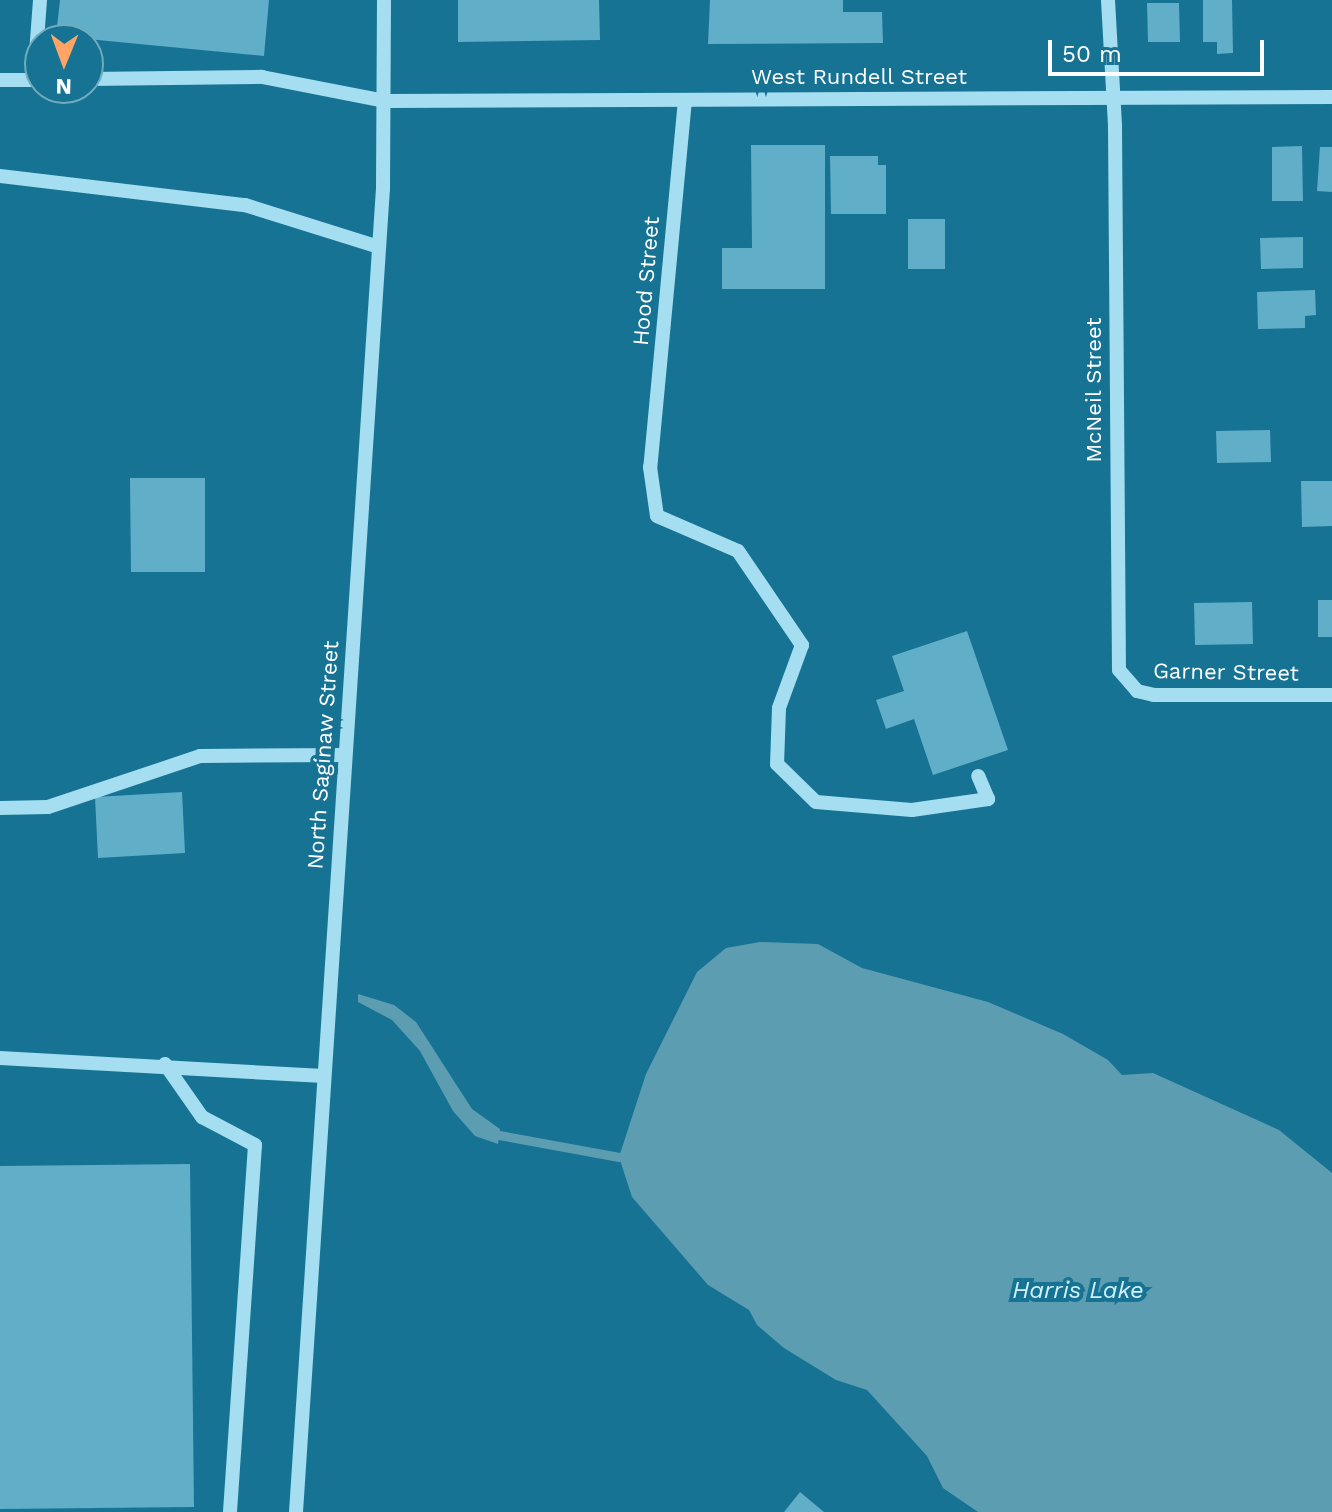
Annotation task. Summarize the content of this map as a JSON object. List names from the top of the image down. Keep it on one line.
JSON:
{"streets":{"street":["West Rundell Street","Hood Street","McNeil Street","Garner Street","North Saginaw Street"]},"crossings":[["West Rundell Street","Hood Street"],["West Rundell Street","McNeil Street"],["West Rundell Street","North Saginaw Street"],["McNeil Street","Garner Street"]],"water":["Harris Lake"],"scale_bar":"50 m","north":"bottom"}
